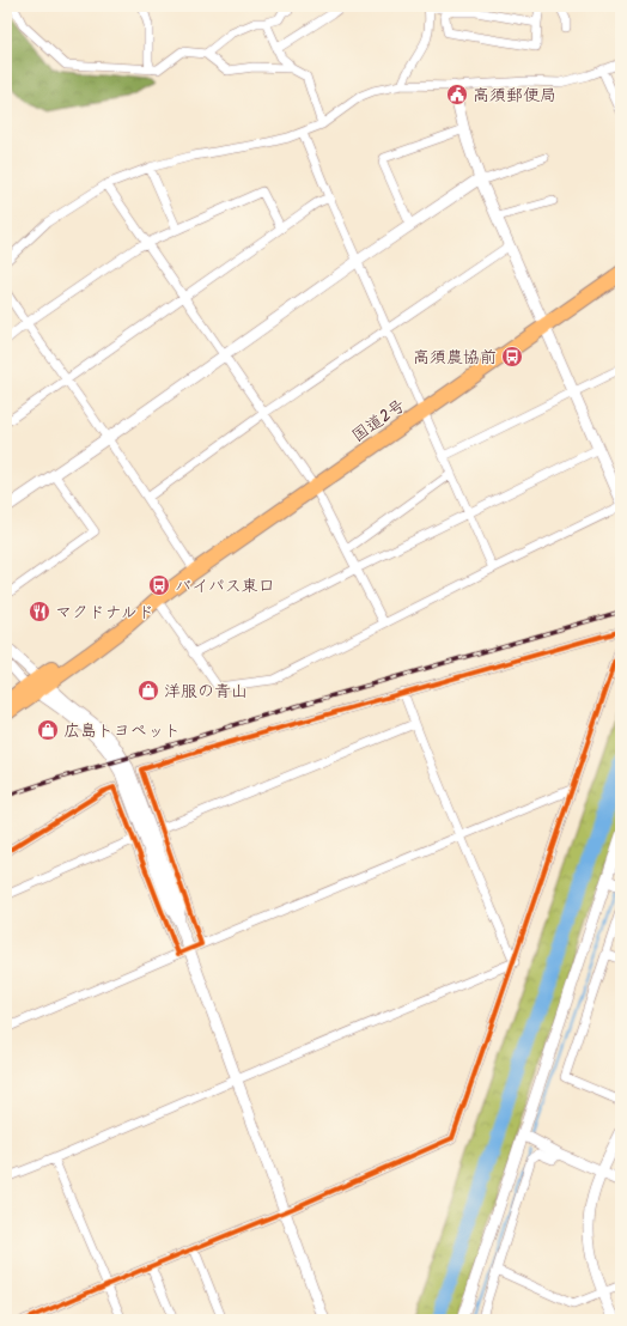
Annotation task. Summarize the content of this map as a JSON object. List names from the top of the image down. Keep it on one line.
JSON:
{"streets":{"highway":["国道2号"]},"places":{"public building":["高須郵便局"],"bus stop":["高須農協前","バイパス東口"],"restaurant":["マクドナルド"],"shop":["洋服の青山","広島トヨペット"]}}
